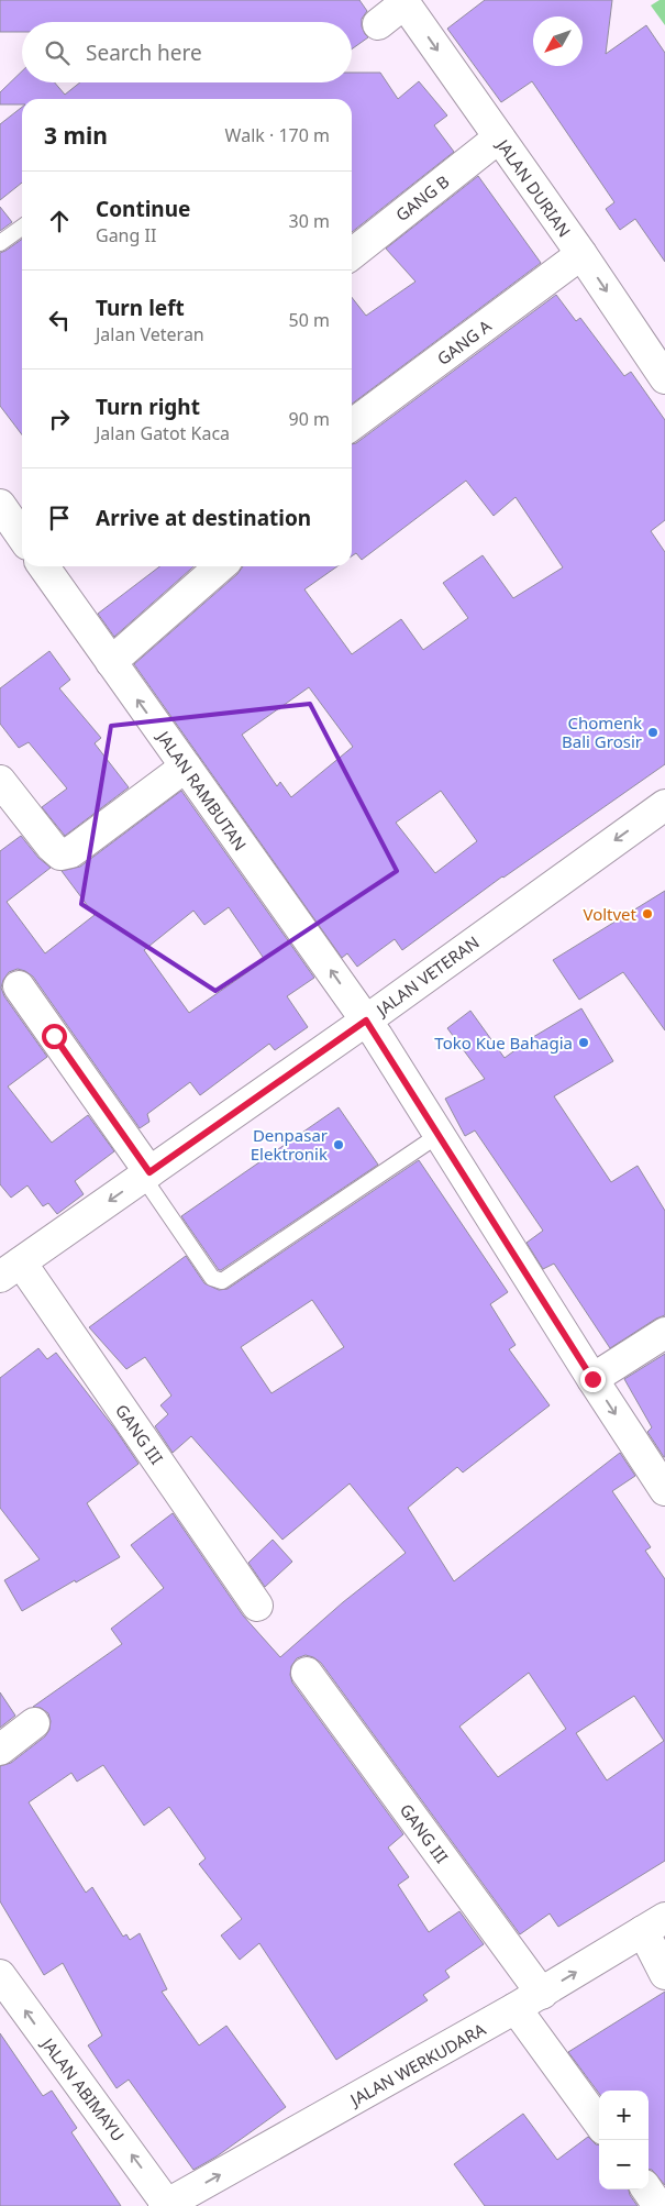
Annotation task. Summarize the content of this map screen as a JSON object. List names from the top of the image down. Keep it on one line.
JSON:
{"streets":{"street":["JALAN DURIAN","GANG B","GANG A","JALAN RAMBUTAN","JALAN VETERAN","GANG III","JALAN WERKUDARA","JALAN ABIMAYU"]},"crossings":[["JALAN DURIAN","GANG B"],["JALAN DURIAN","GANG A"],["JALAN RAMBUTAN","JALAN VETERAN"],["JALAN VETERAN","GANG III"],["GANG III","JALAN WERKUDARA"],["JALAN WERKUDARA","JALAN ABIMAYU"]],"one_way":["JALAN DURIAN","JALAN VETERAN","JALAN WERKUDARA","JALAN ABIMAYU"],"places":["Chomenk Bali Grosir","Voltvet","Toko Kue Bahagia","Denpasar Elektronik"],"north":"bottom left","page":{"search":"Search here","heading":["3 min","Walk · 170 m"],"list":[["Continue","Gang II","30 m"],["Turn left","Jalan Veteran","50 m"],["Turn right","Jalan Gatot Kaca","90 m"],"Arrive at destination"],"map_buttons":["+","−"]}}
